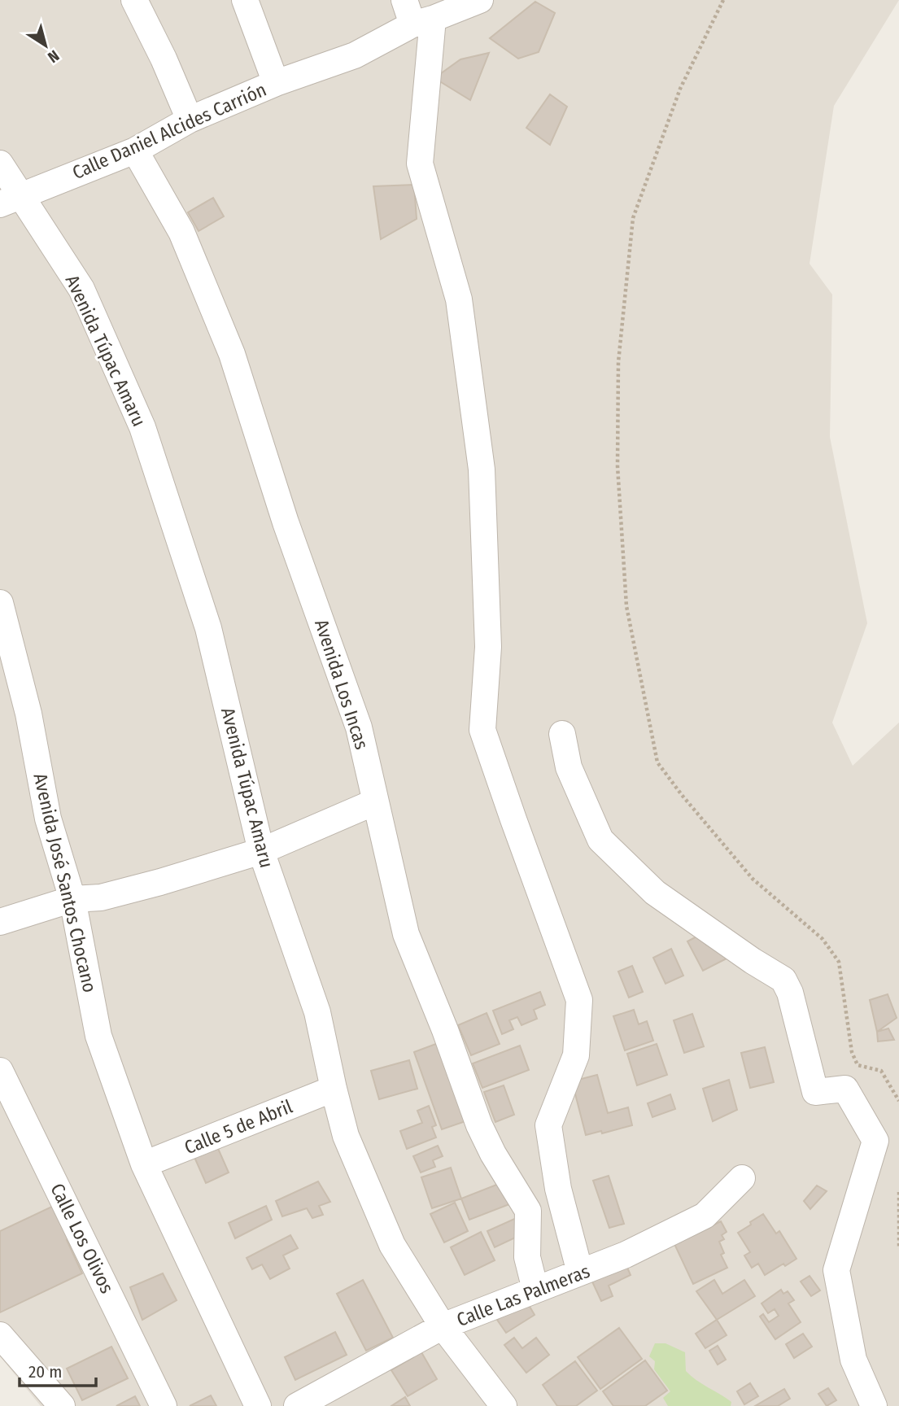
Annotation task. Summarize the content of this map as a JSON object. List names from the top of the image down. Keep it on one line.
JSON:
{"streets":{"street":["Calle Daniel Alcides Carrión","Avenida Túpac Amaru","Avenida Los Incas","Avenida José Santos Chocano","Calle 5 de Abril","Calle Los Olivos","Calle Las Palmeras"]},"crossings":[["Calle Daniel Alcides Carrión","Avenida Túpac Amaru"],["Calle Daniel Alcides Carrión","Avenida Los Incas"],["Avenida Túpac Amaru","Calle 5 de Abril"],["Avenida Túpac Amaru","Calle Las Palmeras"],["Avenida Los Incas","Calle Las Palmeras"],["Avenida José Santos Chocano","Calle 5 de Abril"]],"scale_bar":"20 m","north":"bottom right"}
